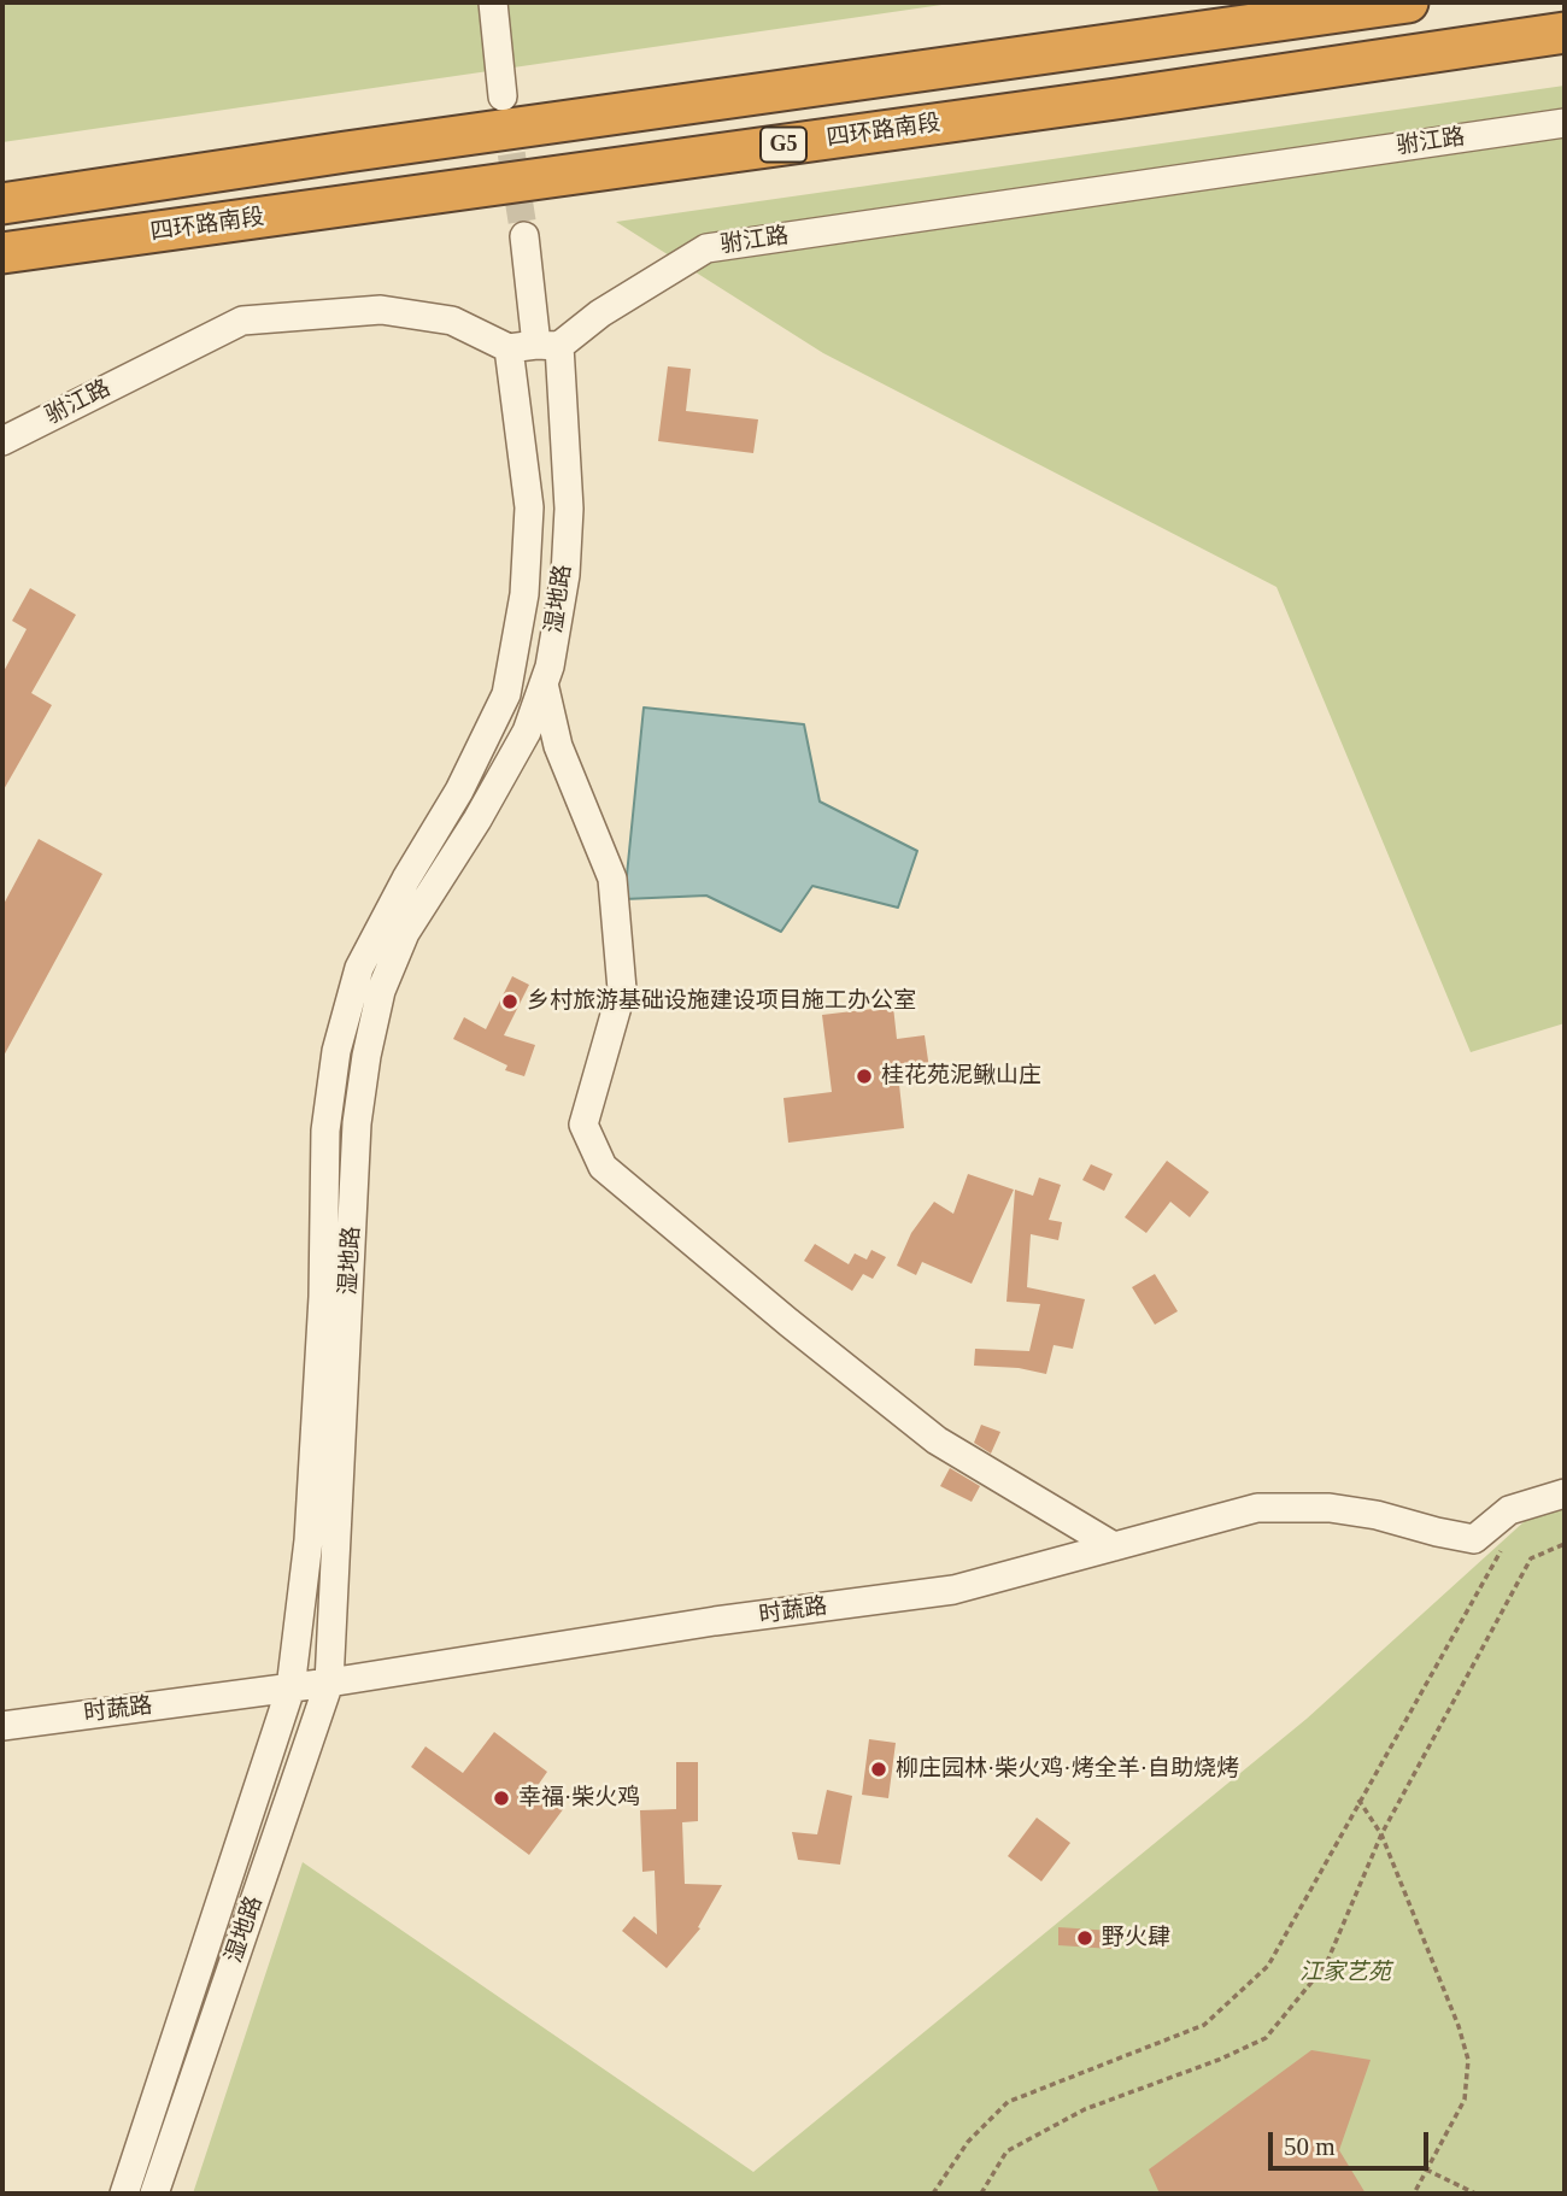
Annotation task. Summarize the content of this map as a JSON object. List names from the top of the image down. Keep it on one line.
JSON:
{"streets":{"highway":["四环路南段","G5"],"street":["驸江路","湿地路","时蔬路"]},"crossings":[["驸江路","湿地路"],["湿地路","时蔬路"]],"parks":["江家艺苑"],"places":["乡村旅游基础设施建设项目施工办公室","桂花苑泥鳅山庄","柳庄园林·柴火鸡·烤全羊·自助烧烤","幸福·柴火鸡","野火肆"],"scale_bar":"50 m"}
